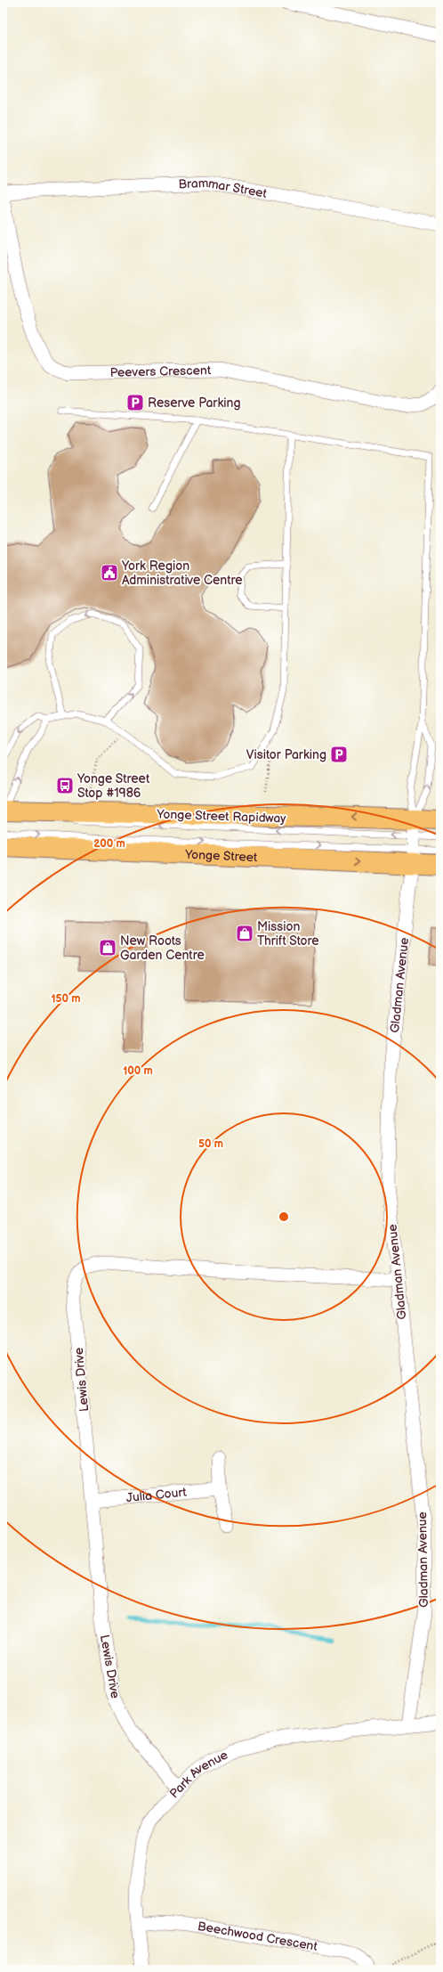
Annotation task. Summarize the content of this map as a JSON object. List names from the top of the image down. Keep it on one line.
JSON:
{"streets":{"main road":["Yonge Street"],"street":["Brammar Street","Peevers Crescent","Gladman Avenue","Lewis Drive","Julia Court","Park Avenue","Beechwood Crescent"],"lane":["Yonge Street Rapidway"]},"crossings":[["Yonge Street Rapidway","Yonge Street"],["Yonge Street Rapidway","Gladman Avenue"],["Yonge Street","Gladman Avenue"],["Gladman Avenue","Lewis Drive"],["Gladman Avenue","Park Avenue"],["Lewis Drive","Julia Court"],["Lewis Drive","Park Avenue"],["Park Avenue","Beechwood Crescent"]],"places":{"parking":["Reserve Parking","Visitor Parking"],"public building":["York Region Administrative Centre"],"bus stop":["Yonge Street Stop #1986"],"shop":["Mission Thrift Store","New Roots Garden Centre"]},"rings":["200 m","150 m","100 m","50 m"]}
